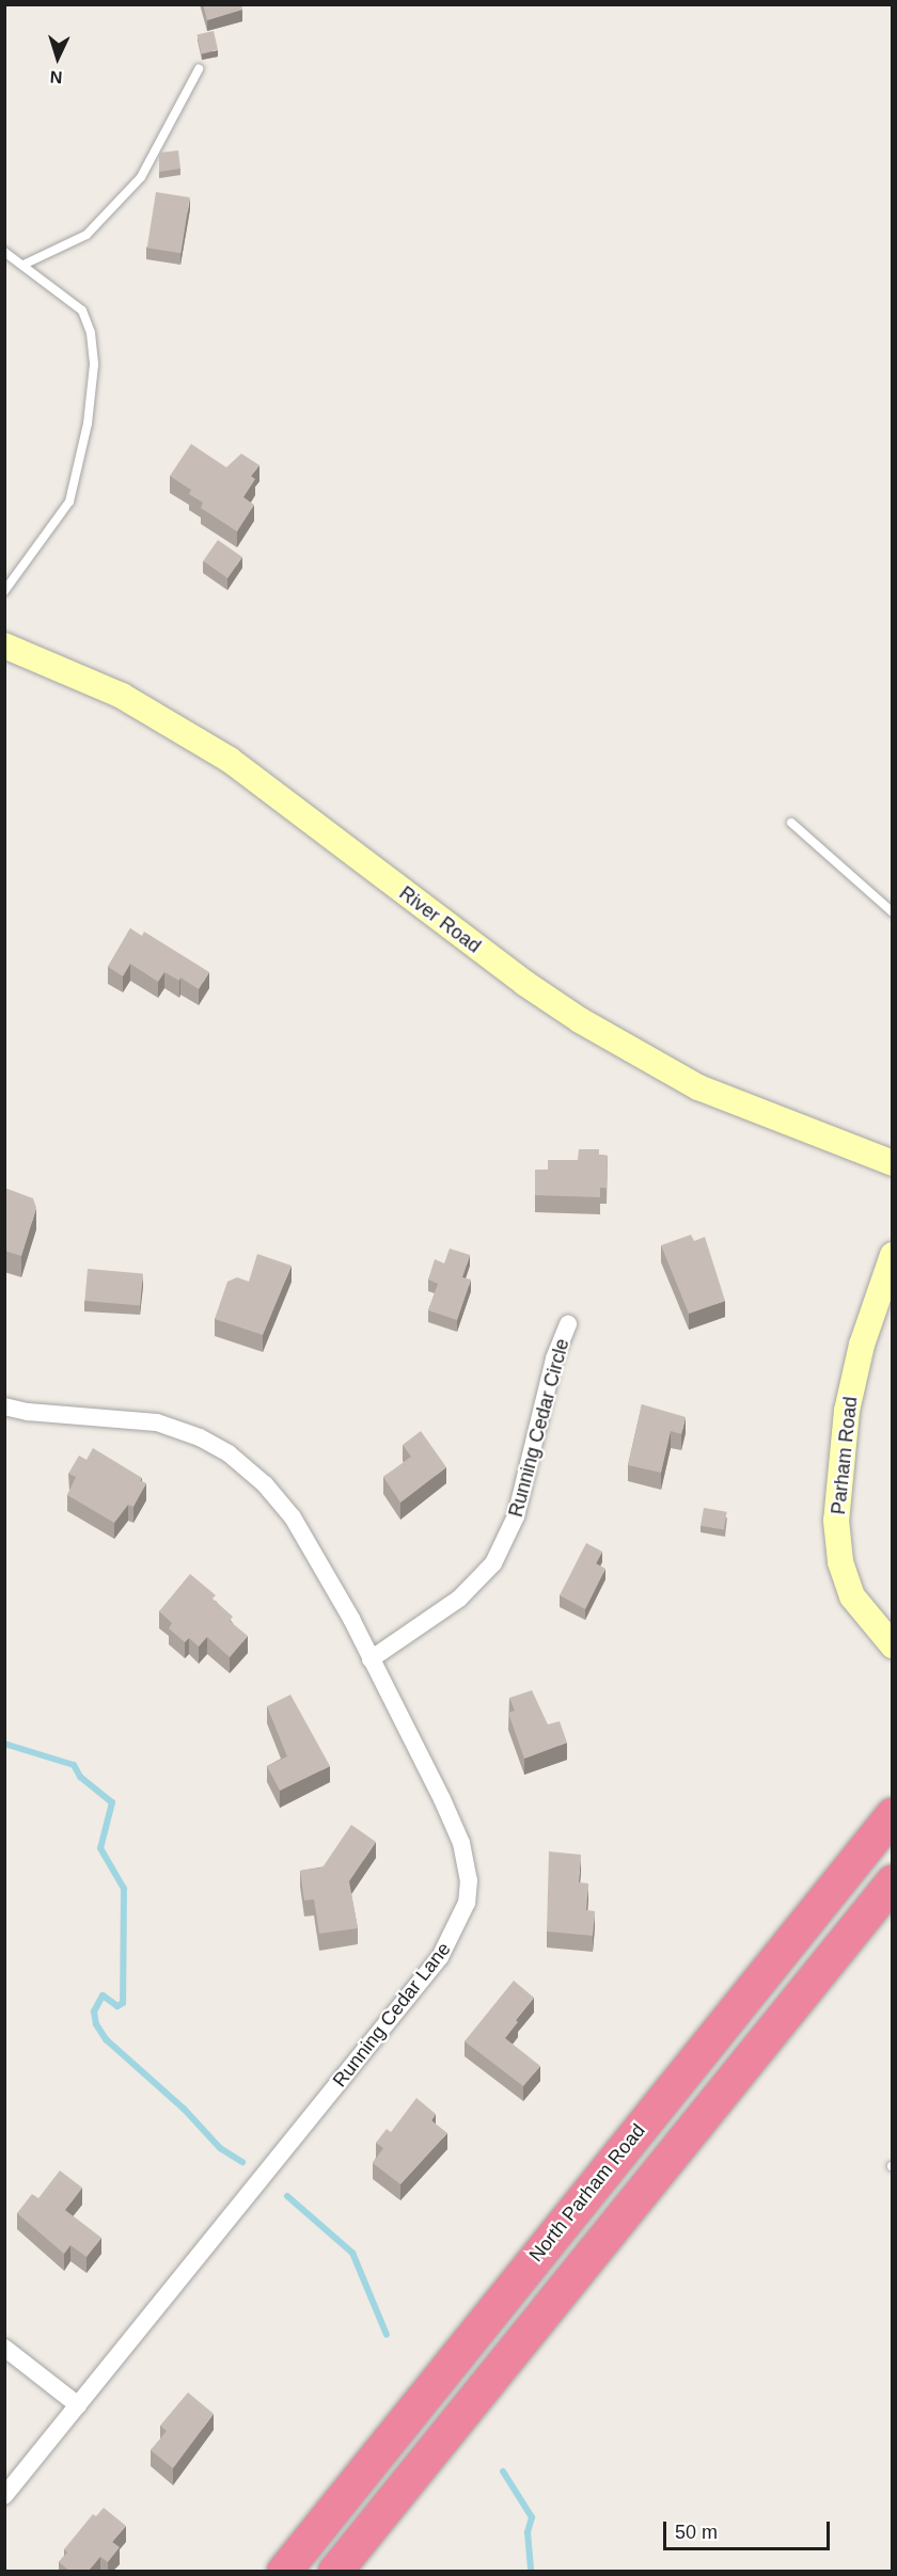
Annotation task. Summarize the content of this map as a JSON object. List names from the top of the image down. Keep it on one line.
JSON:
{"streets":{"highway":["North Parham Road"],"main road":["River Road","Parham Road"],"street":["Running Cedar Circle","Running Cedar Lane"]},"crossings":[["Running Cedar Circle","Running Cedar Lane"]],"scale_bar":"50 m","north":"bottom"}
